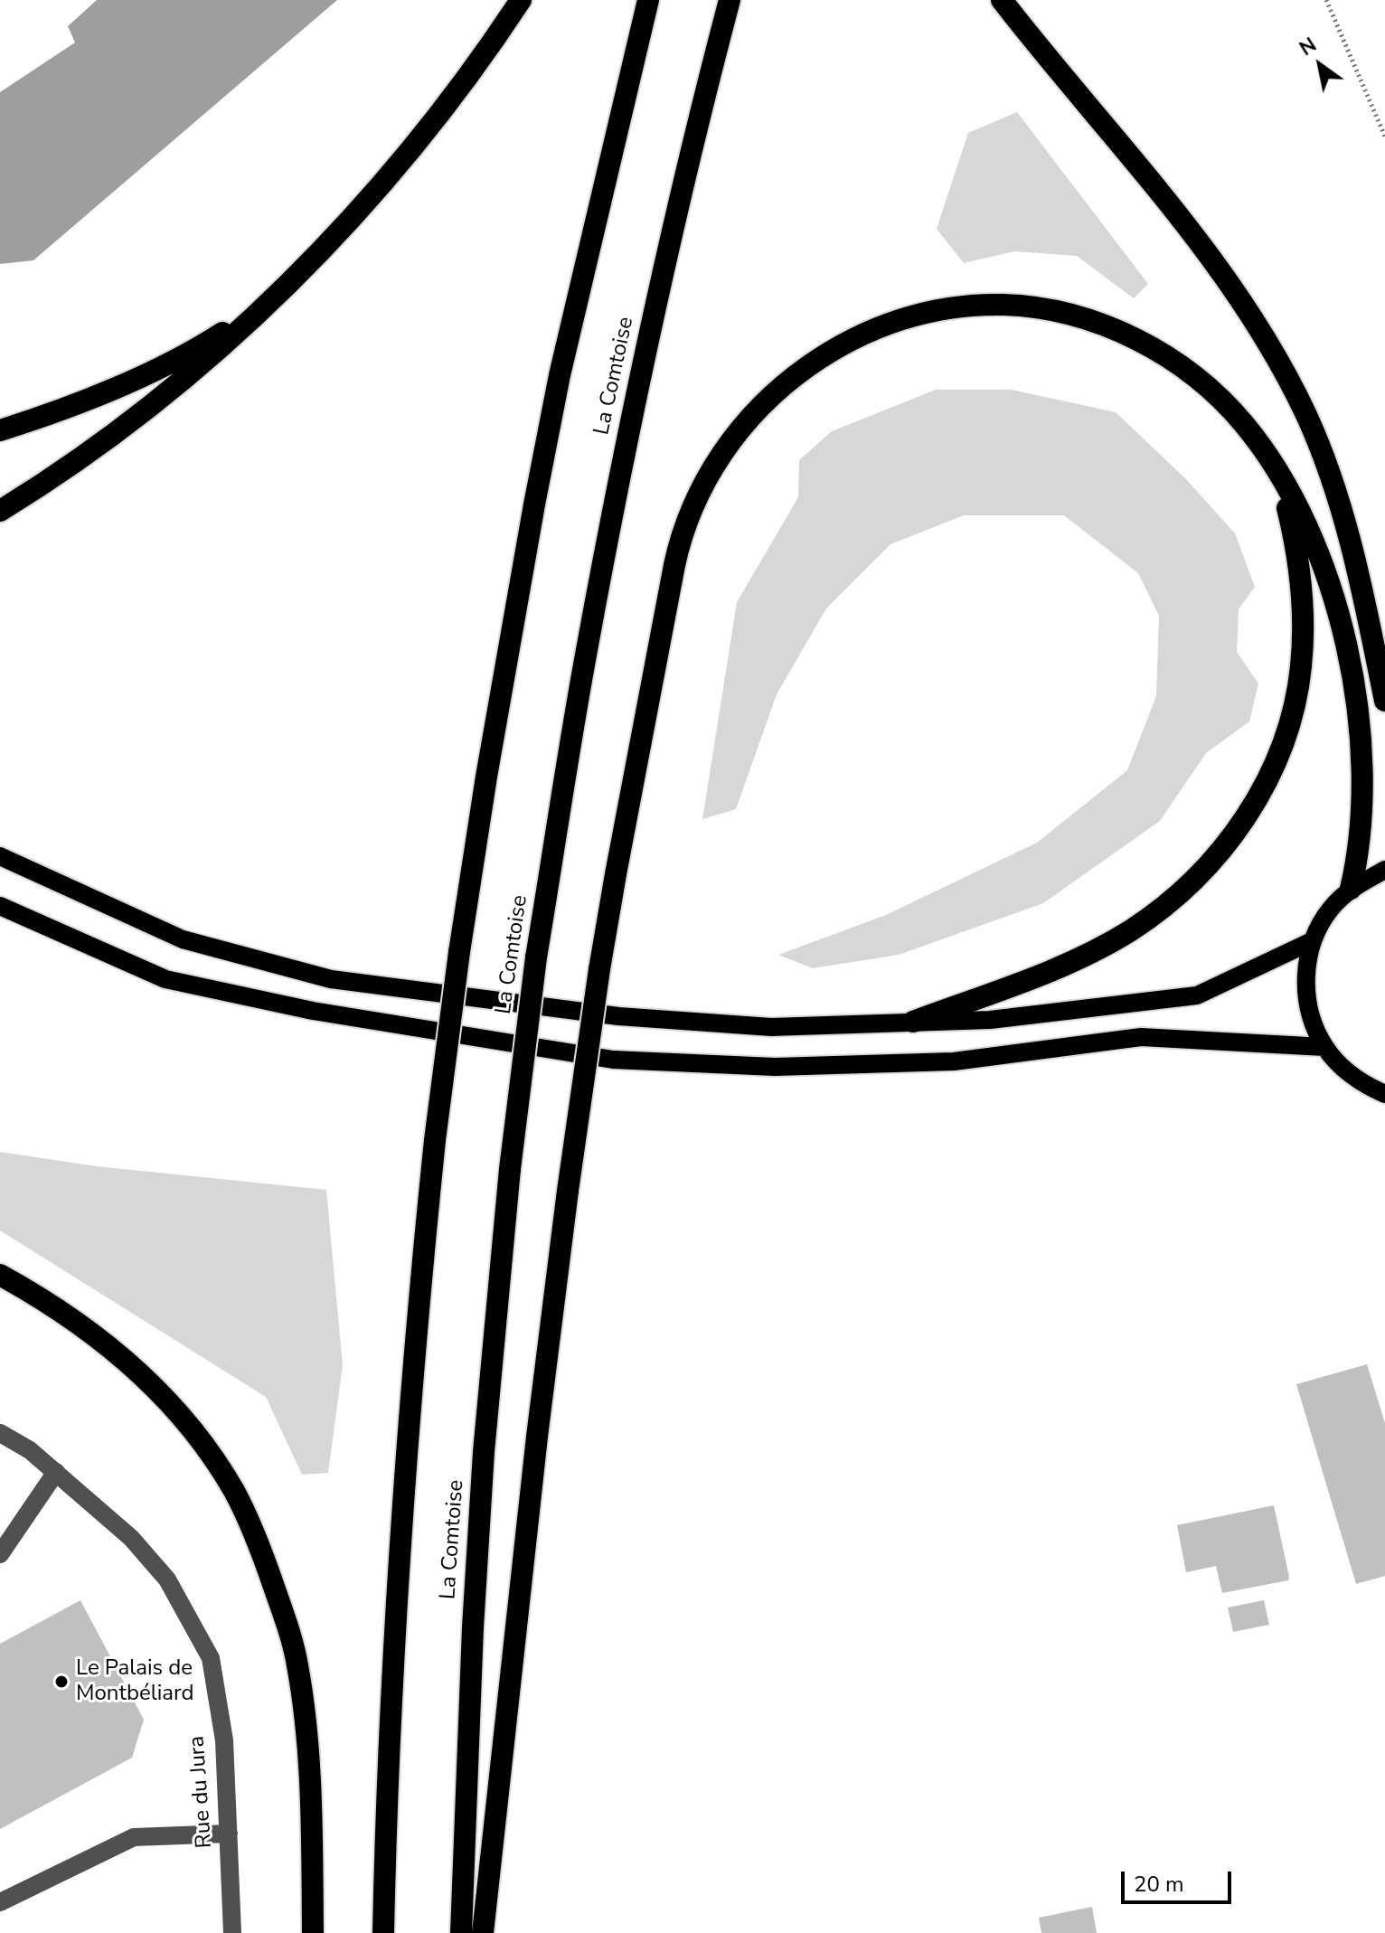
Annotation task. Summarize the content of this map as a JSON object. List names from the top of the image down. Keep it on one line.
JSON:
{"streets":{"highway":["La Comtoise"],"street":["Rue du Jura"]},"places":["Le Palais de Montbéliard"],"scale_bar":"20 m","north":"top left"}
